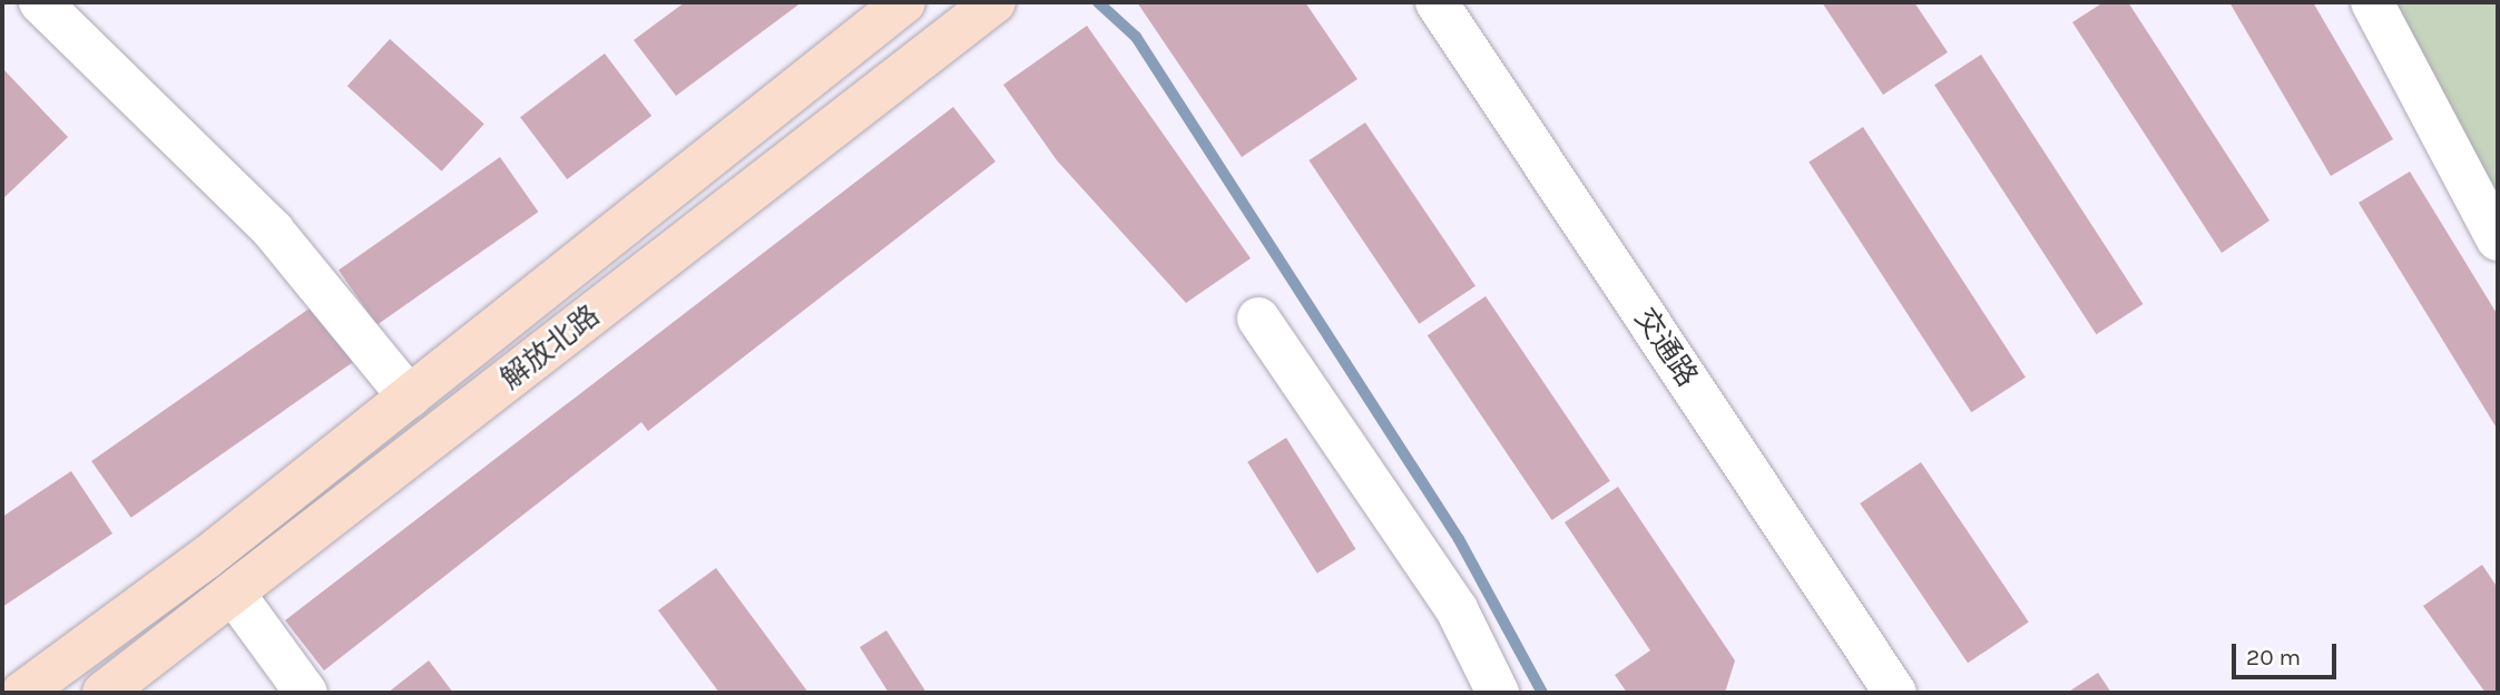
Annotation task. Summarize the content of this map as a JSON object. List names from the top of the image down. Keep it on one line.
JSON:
{"streets":{"main road":["解放北路"],"street":["交通路"]},"scale_bar":"20 m"}
